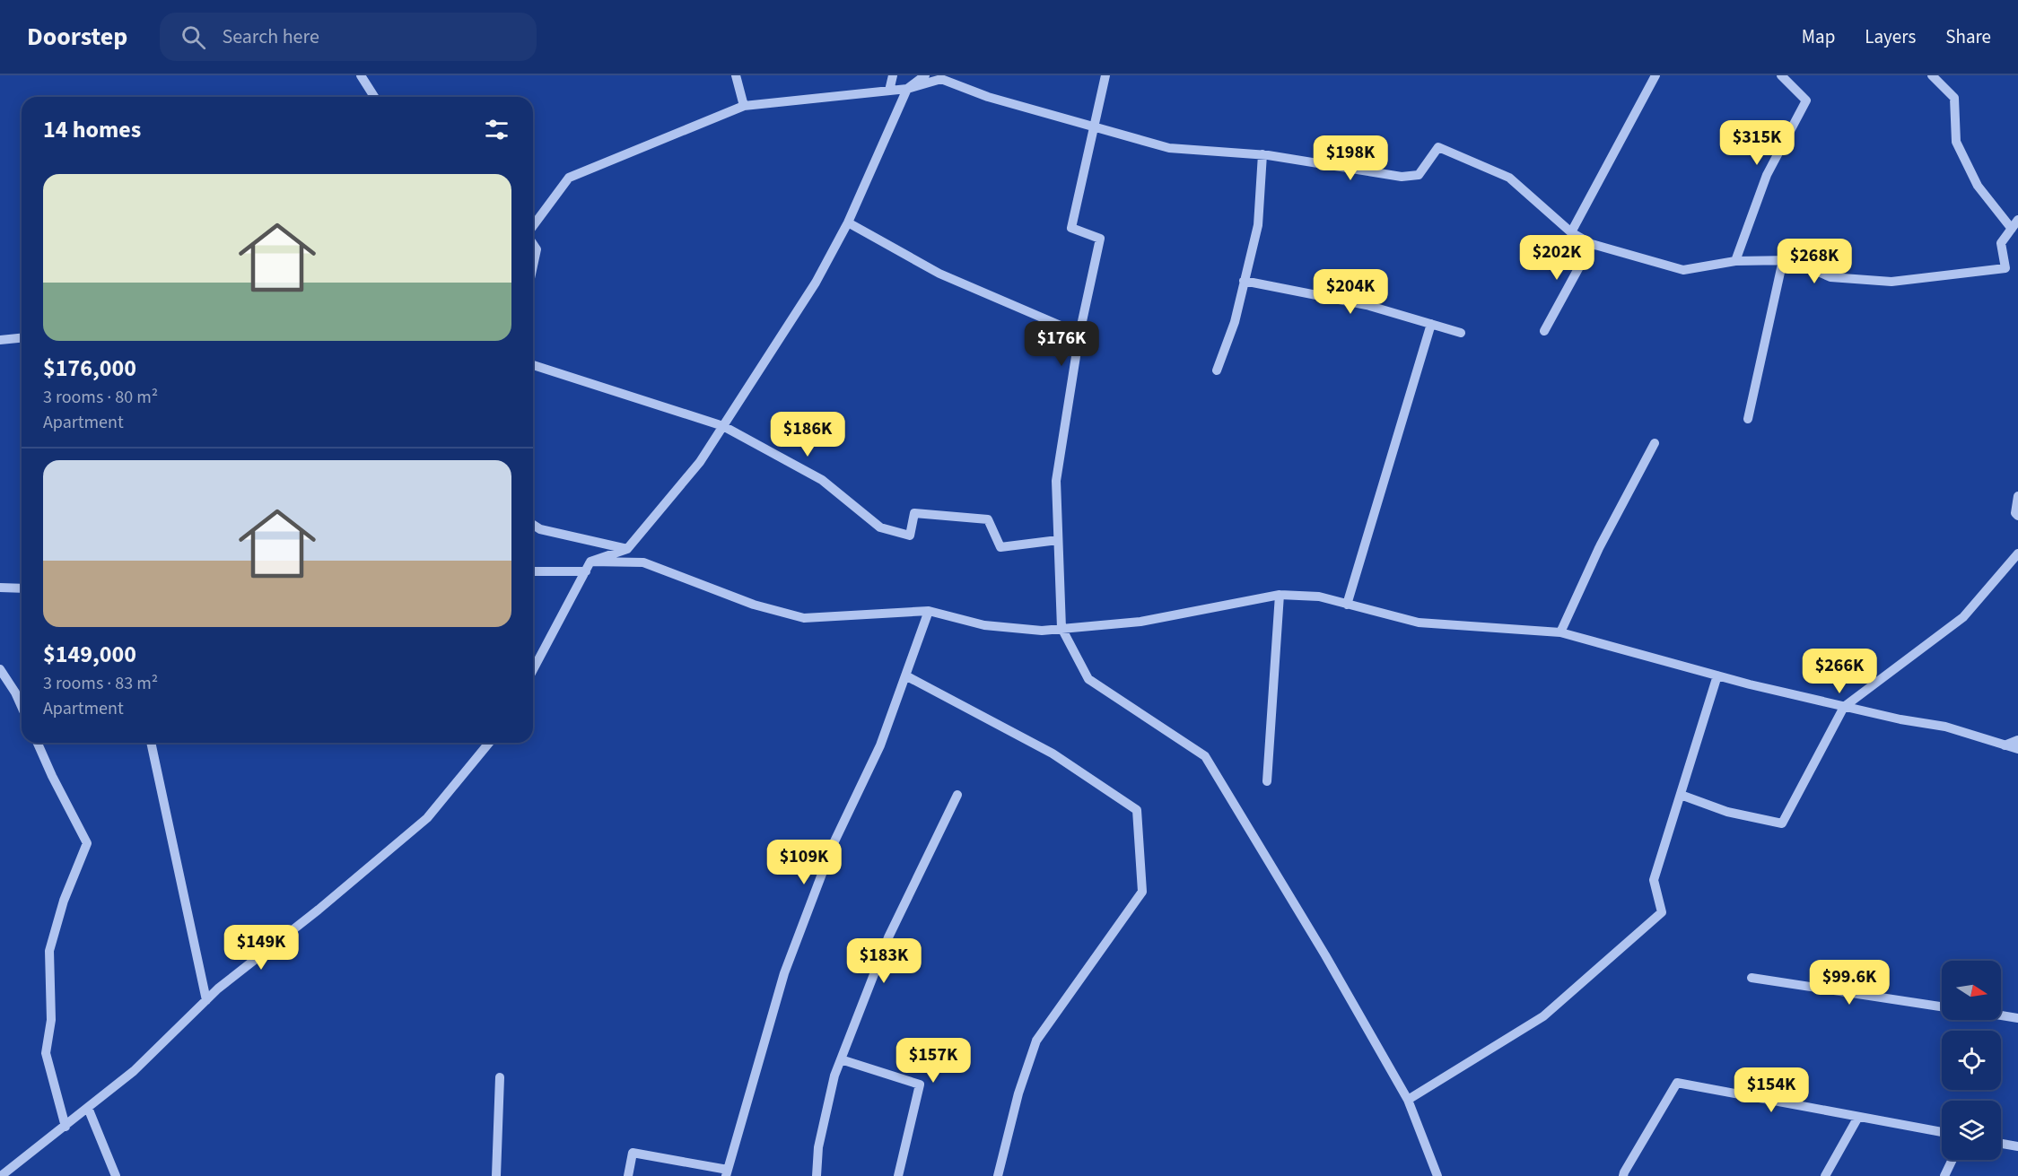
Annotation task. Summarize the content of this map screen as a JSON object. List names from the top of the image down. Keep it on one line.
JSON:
{"north":"right","page":{"header":"Doorstep","search":"Search here","nav":["Map","Layers","Share"],"heading":"14 homes","price":["$315K","$198K","$202K","$268K","$204K","$176K","$186K","$266K","$109K","$149K","$183K","$99.6K","$157K","$154K"],"list":[{"name":"$176,000","note":"3 rooms · 80 m² · Apartment"},{"name":"$149,000","note":"3 rooms · 83 m² · Apartment"}]}}
